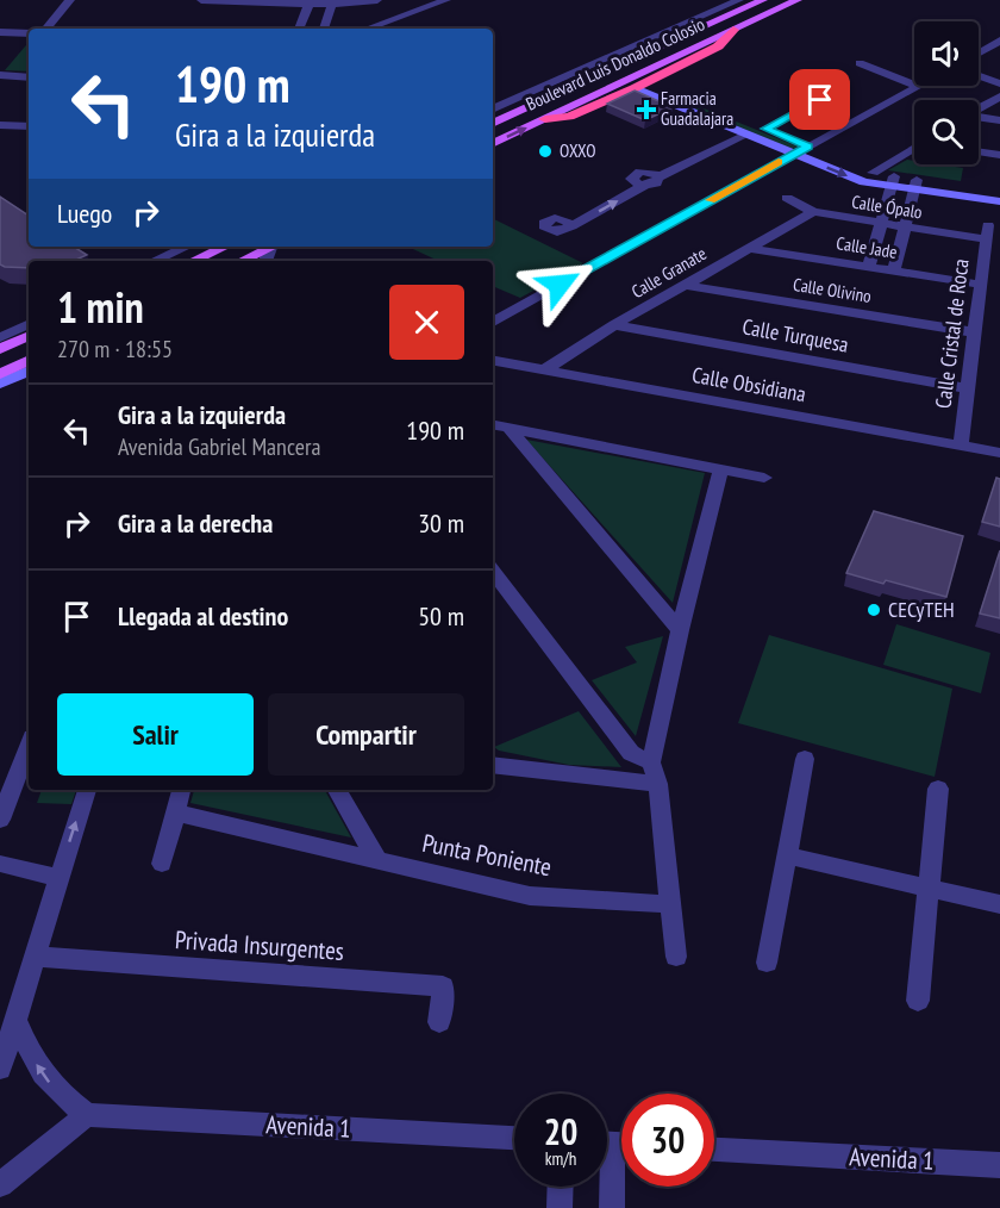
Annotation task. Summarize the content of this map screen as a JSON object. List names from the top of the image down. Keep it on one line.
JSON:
{"streets":{"main road":["Boulevard Luis Donaldo Colosio"],"street":["Calle Ópalo","Calle Jade","Calle Granate","Calle Olivino","Calle Cristal de Roca","Calle Turquesa","Calle Obsidiana","Punta Poniente","Privada Insurgentes","Avenida 1"]},"crossings":[["Calle Ópalo","Calle Granate"],["Calle Ópalo","Calle Cristal de Roca"],["Calle Jade","Calle Granate"],["Calle Jade","Calle Cristal de Roca"],["Calle Granate","Calle Olivino"],["Calle Granate","Calle Turquesa"],["Calle Granate","Calle Obsidiana"],["Calle Olivino","Calle Cristal de Roca"],["Calle Cristal de Roca","Calle Turquesa"],["Calle Cristal de Roca","Calle Obsidiana"]],"places":{"health":["Farmacia Guadalajara"],"other":["OXXO","CECyTEH"]},"page":{"turn":["190 m","Gira a la izquierda"],"then":"Luego","heading":["1 min","270 m · 18:55"],"list":[{"name":"Gira a la izquierda","note":"Avenida Gabriel Mancera","value":"190 m"},{"name":"Gira a la derecha","value":"30 m"},{"name":"Llegada al destino","value":"50 m"}],"buttons":["Salir","Compartir"],"speed":"20 km/h","limit":"30"}}
